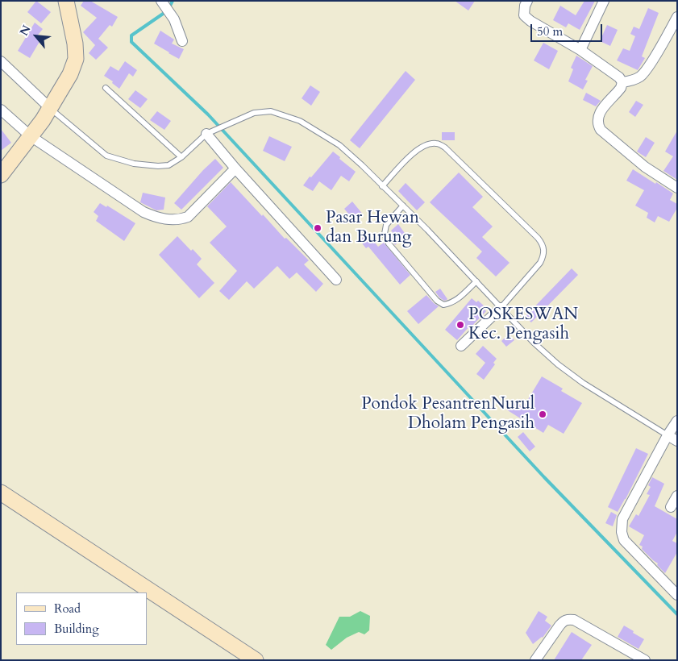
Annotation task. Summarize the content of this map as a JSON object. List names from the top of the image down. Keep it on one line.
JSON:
{"places":["Pasar Hewan dan Burung","POSKESWAN Kec. Pengasih","Pondok PesantrenNurul Dholam Pengasih"],"legend":["Road","Building"],"scale_bar":"50 m","north":"top left"}
